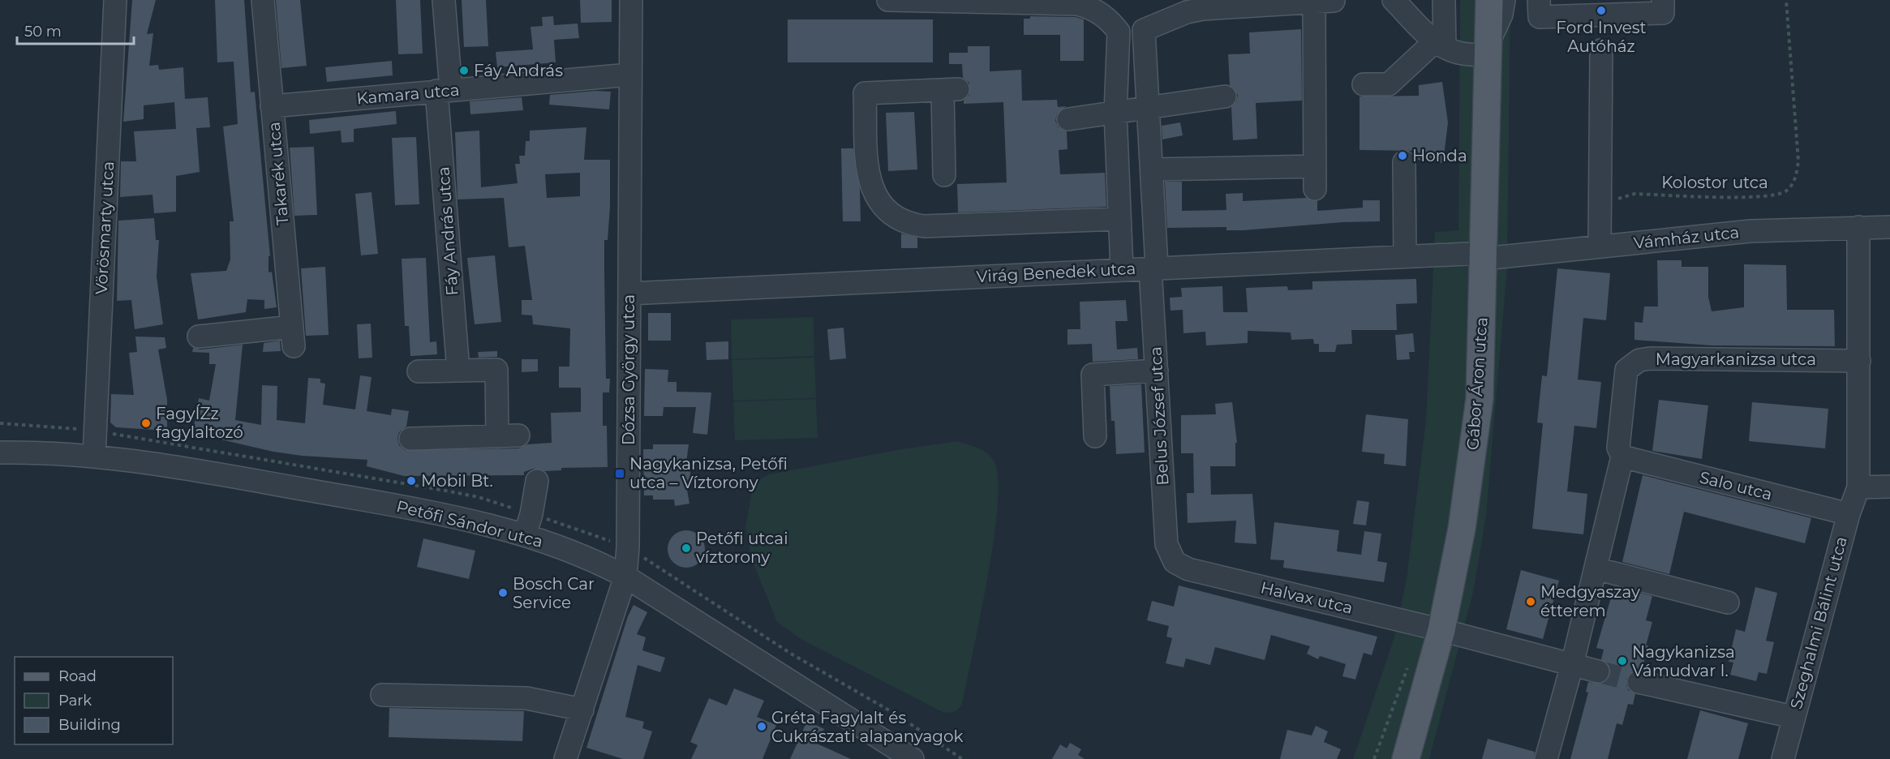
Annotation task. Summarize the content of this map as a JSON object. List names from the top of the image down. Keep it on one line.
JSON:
{"streets":{"main road":["Gábor Áron utca"],"street":["Kamara utca","Takarék utca","Vörösmarty utca","Fáy András utca","Vámház utca","Virág Benedek utca","Magyarkanizsa utca","Dózsa György utca","Belus József utca","Salo utca","Petőfi Sándor utca","Halvax utca","Szeghalmi Bálint utca"],"path":["Kolostor utca"]},"crossings":[["Kamara utca","Takarék utca"],["Kamara utca","Fáy András utca"],["Kamara utca","Dózsa György utca"],["Vörösmarty utca","Petőfi Sándor utca"],["Vámház utca","Virág Benedek utca"],["Vámház utca","Gábor Áron utca"],["Vámház utca","Szeghalmi Bálint utca"],["Virág Benedek utca","Dózsa György utca"],["Virág Benedek utca","Gábor Áron utca"],["Virág Benedek utca","Belus József utca"],["Magyarkanizsa utca","Salo utca"],["Magyarkanizsa utca","Halvax utca"],["Magyarkanizsa utca","Szeghalmi Bálint utca"],["Dózsa György utca","Petőfi Sándor utca"],["Gábor Áron utca","Halvax utca"],["Belus József utca","Halvax utca"],["Salo utca","Szeghalmi Bálint utca"]],"places":{"other":["Ford Invest Autóház","Fáy András","Honda","FagyÍZz fagylaltozó","Mobil Bt.","Petőfi utcai víztorony","Bosch Car Service","Medgyaszay étterem","Nagykanizsa Vámudvar I.","Gréta Fagylalt és Cukrászati alapanyagok"],"transit":["Nagykanizsa, Petőfi utca – Víztorony"]},"legend":["Road","Park","Building"],"scale_bar":"50 m"}
